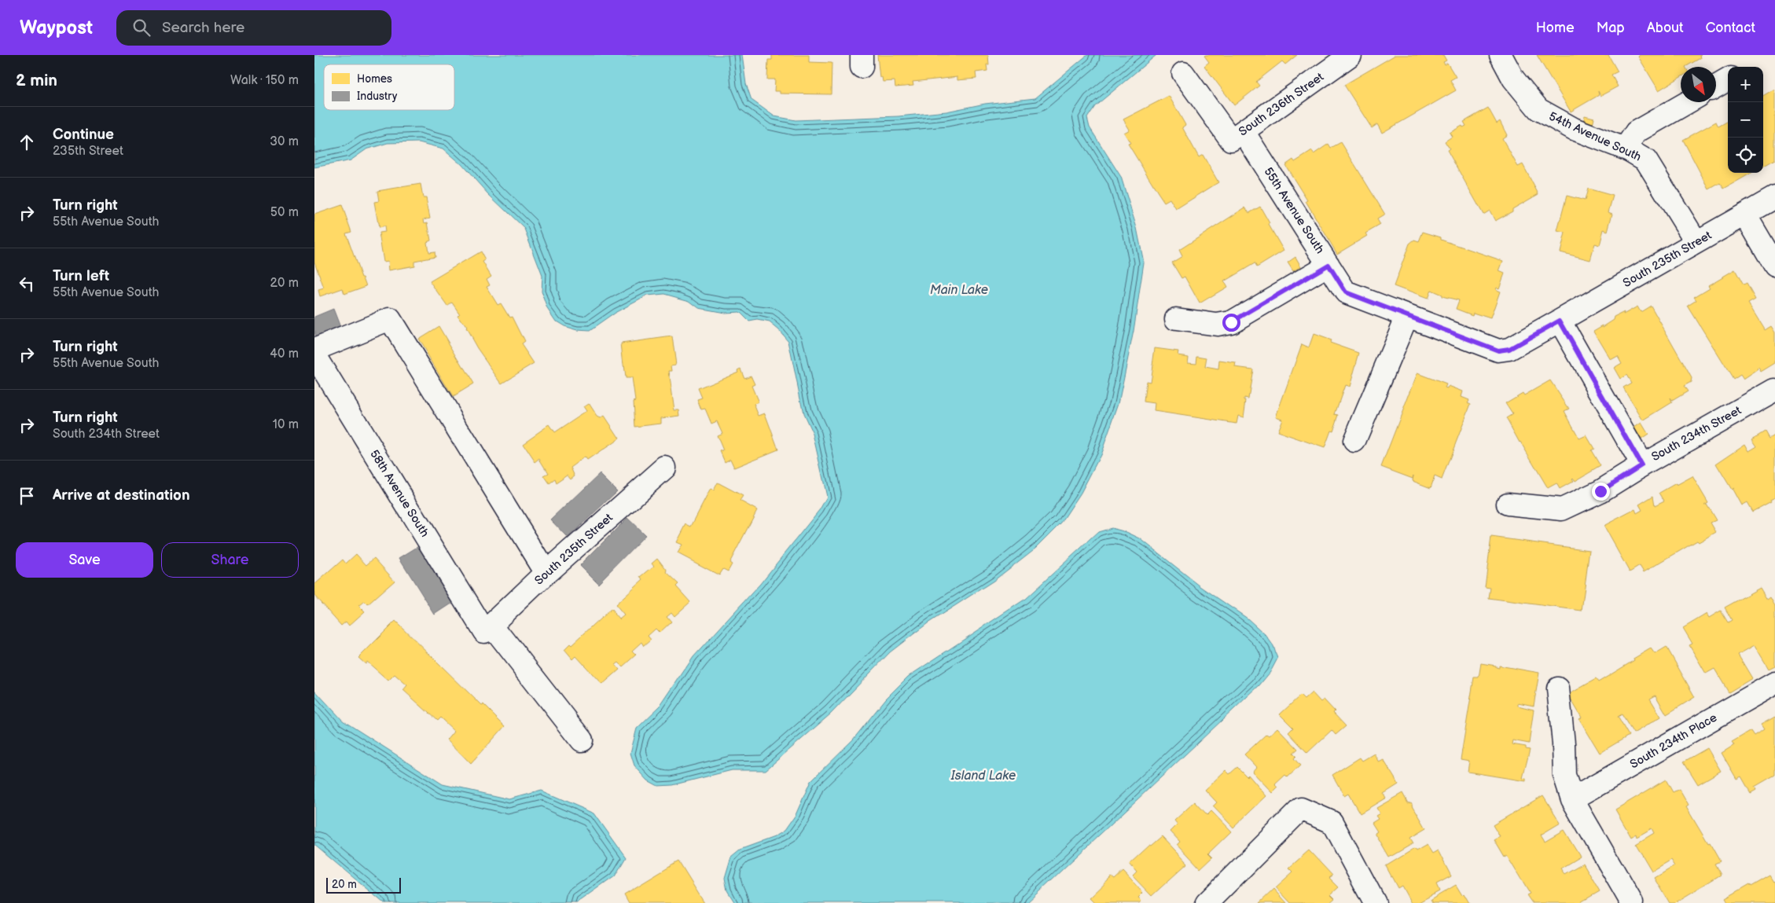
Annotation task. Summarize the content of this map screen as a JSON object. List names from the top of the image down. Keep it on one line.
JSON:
{"streets":{"street":["South 236th Street","54th Avenue South","55th Avenue South","South 235th Street","South 234th Street","58th Avenue South","South 234th Place"]},"crossings":[["South 236th Street","55th Avenue South"],["54th Avenue South","South 235th Street"],["55th Avenue South","South 235th Street"],["South 235th Street","58th Avenue South"]],"water":["Main Lake","Island Lake"],"legend":["Homes","Industry"],"scale_bar":"20 m","north":"bottom right","page":{"header":"Waypost","search":"Search here","nav":["Home","Map","About","Contact"],"heading":["2 min","Walk · 150 m"],"map_buttons":["+","−"],"list":[["Continue","235th Street","30 m"],["Turn right","55th Avenue South","50 m"],["Turn left","55th Avenue South","20 m"],["Turn right","55th Avenue South","40 m"],["Turn right","South 234th Street","10 m"],"Arrive at destination"],"buttons":["Save","Share"],"scale":"20 m"}}
